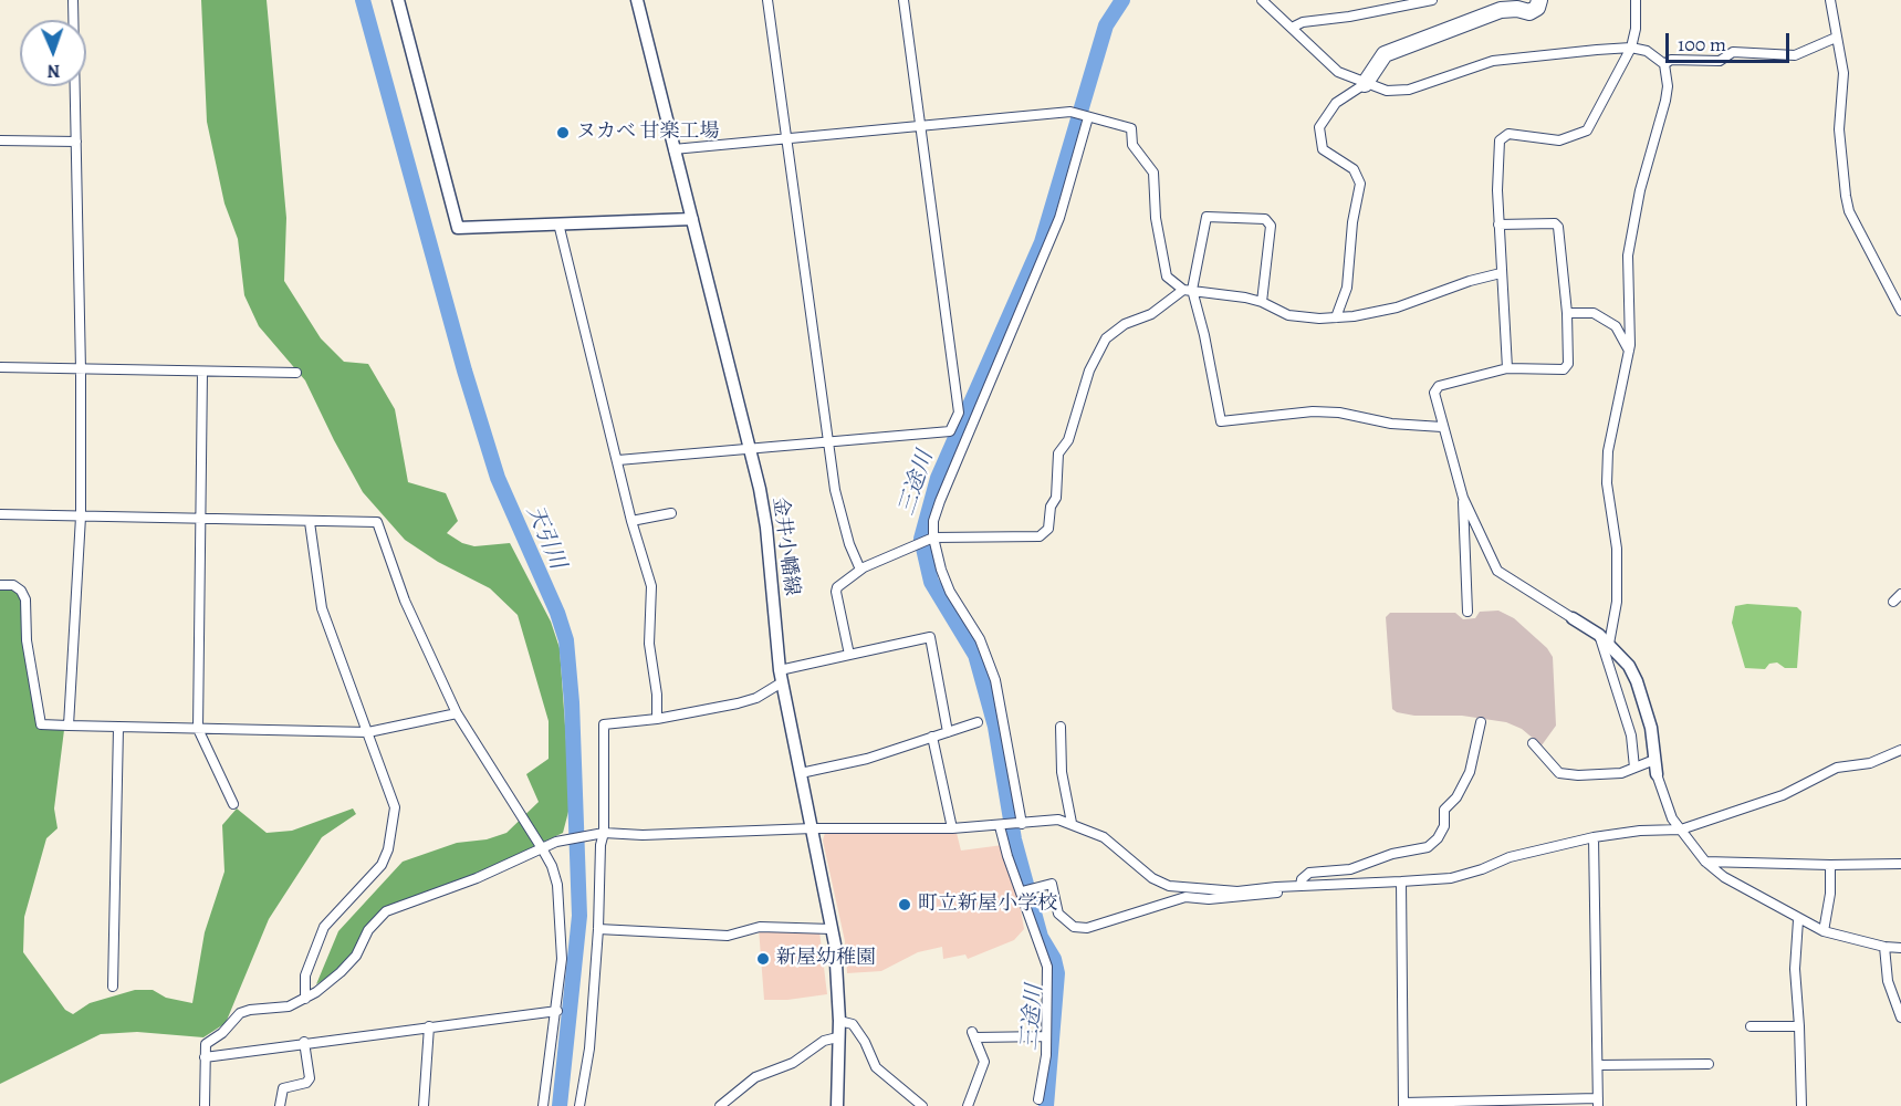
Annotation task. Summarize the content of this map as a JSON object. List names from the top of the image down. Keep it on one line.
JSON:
{"streets":{"main road":["金井小幡線"]},"water":["三途川","天引川"],"places":["ヌカベ 甘楽工場","町立新屋小学校","新屋幼稚園"],"scale_bar":"100 m","north":"bottom"}
